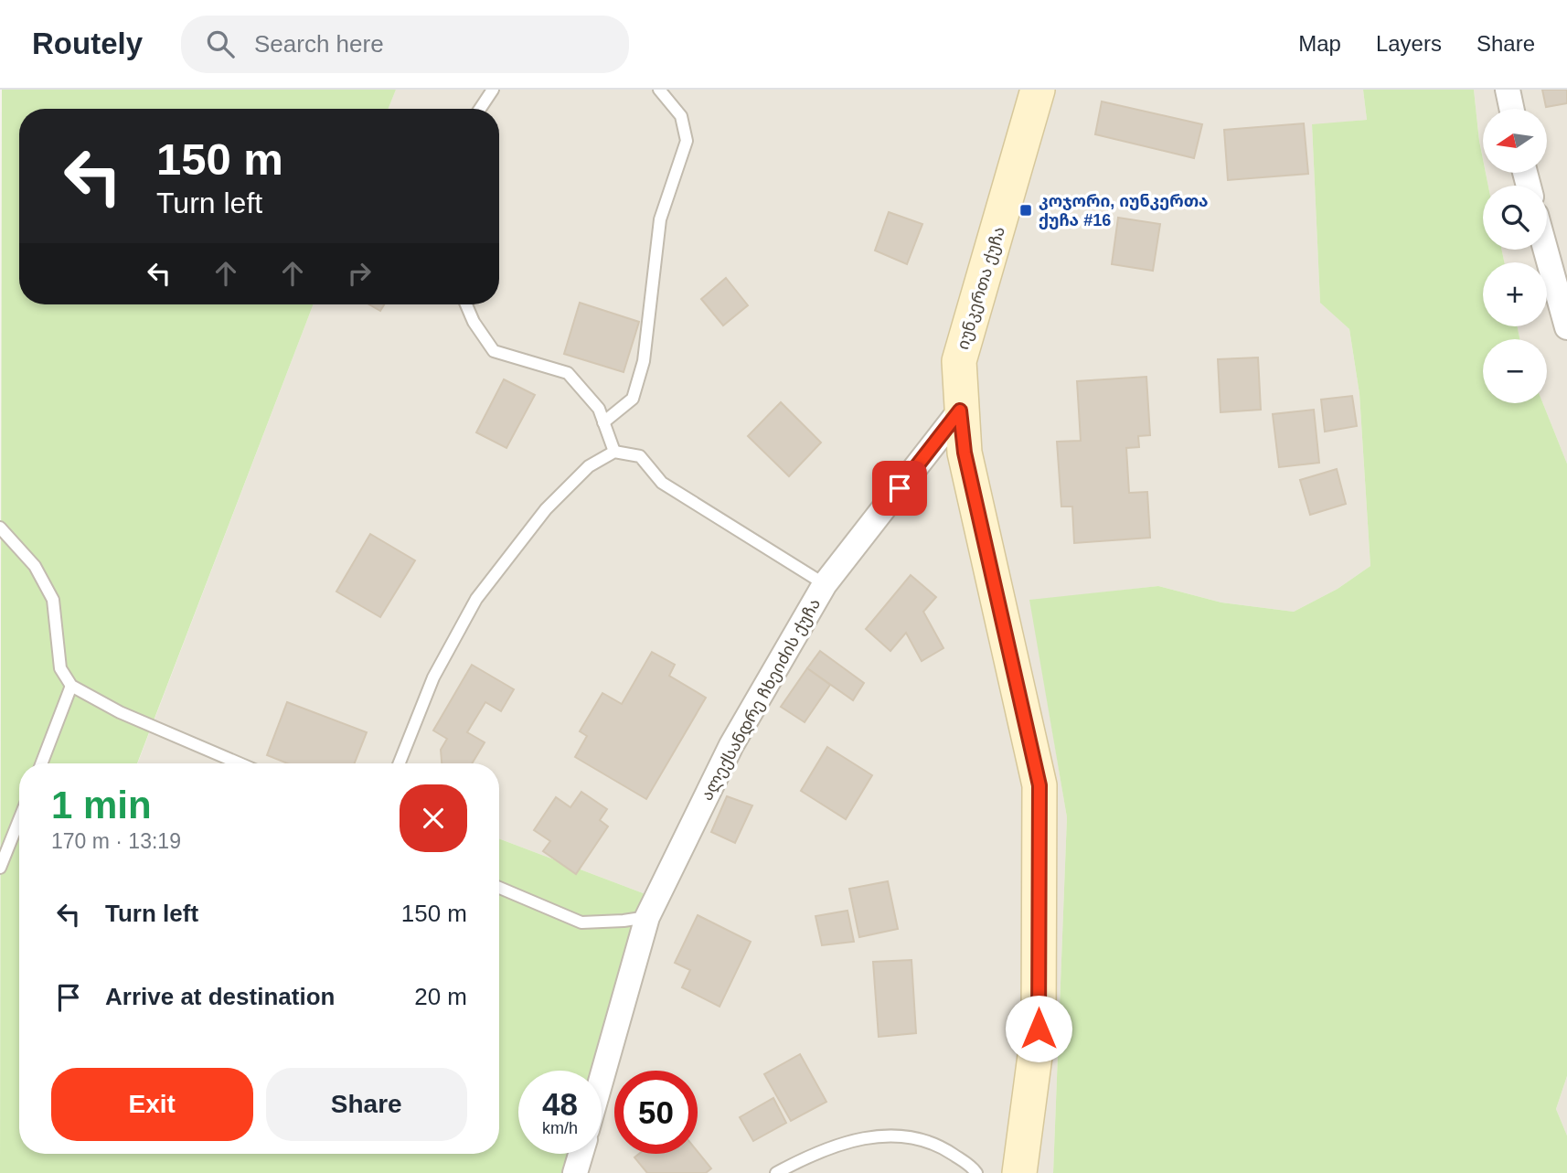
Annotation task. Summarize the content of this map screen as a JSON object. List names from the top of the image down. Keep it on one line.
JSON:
{"streets":{"main road":["იუნკერთა ქუჩა"],"street":["ალექსანდრე ჩხეიძის ქუჩა"]},"crossings":[["იუნკერთა ქუჩა","ალექსანდრე ჩხეიძის ქუჩა"]],"places":{"transit":["კოჯორი, იუნკერთა ქუჩა #16"]},"north":"left","page":{"header":"Routely","search":"Search here","nav":["Map","Layers","Share"],"map_buttons":["+","−"],"turn":["150 m","Turn left"],"heading":["1 min","170 m · 13:19"],"list":[{"name":"Turn left","value":"150 m"},{"name":"Arrive at destination","value":"20 m"}],"buttons":["Exit","Share"],"speed":"48 km/h","limit":"50"}}
